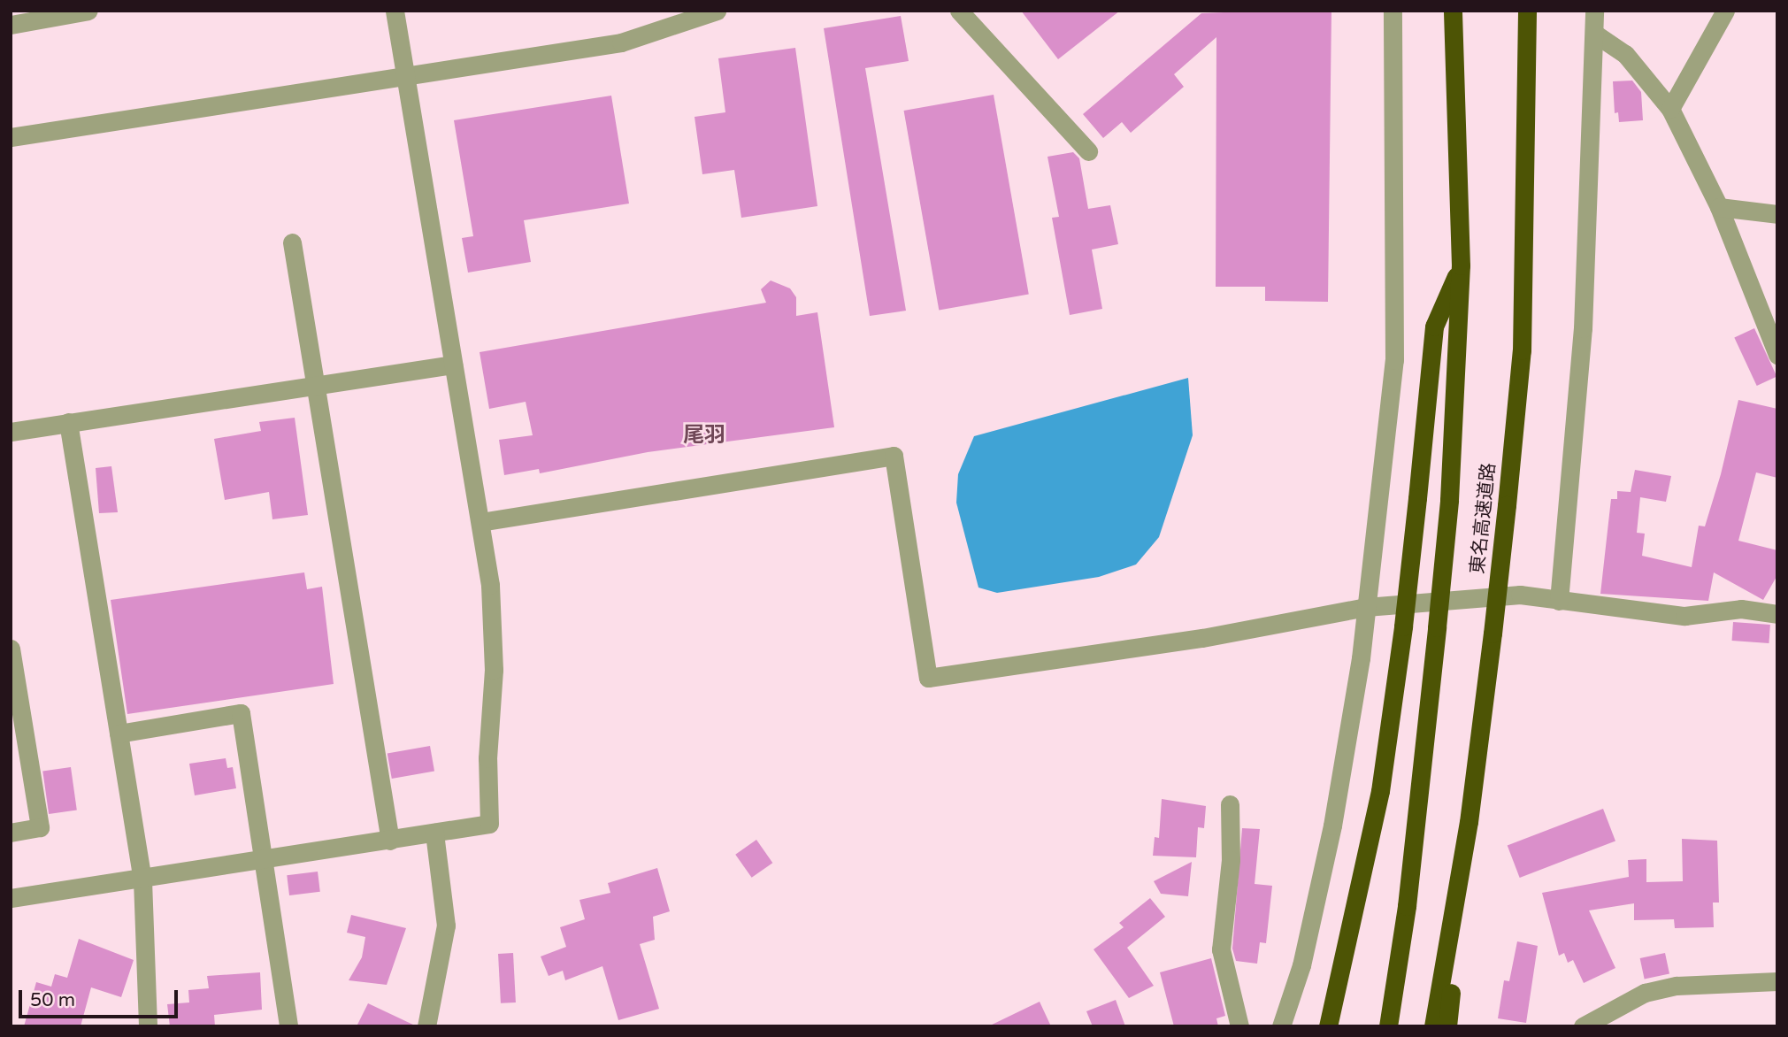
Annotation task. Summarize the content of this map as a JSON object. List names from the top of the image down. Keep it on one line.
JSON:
{"streets":{"highway":["東名高速道路"]},"districts":["尾羽"],"scale_bar":"50 m"}
